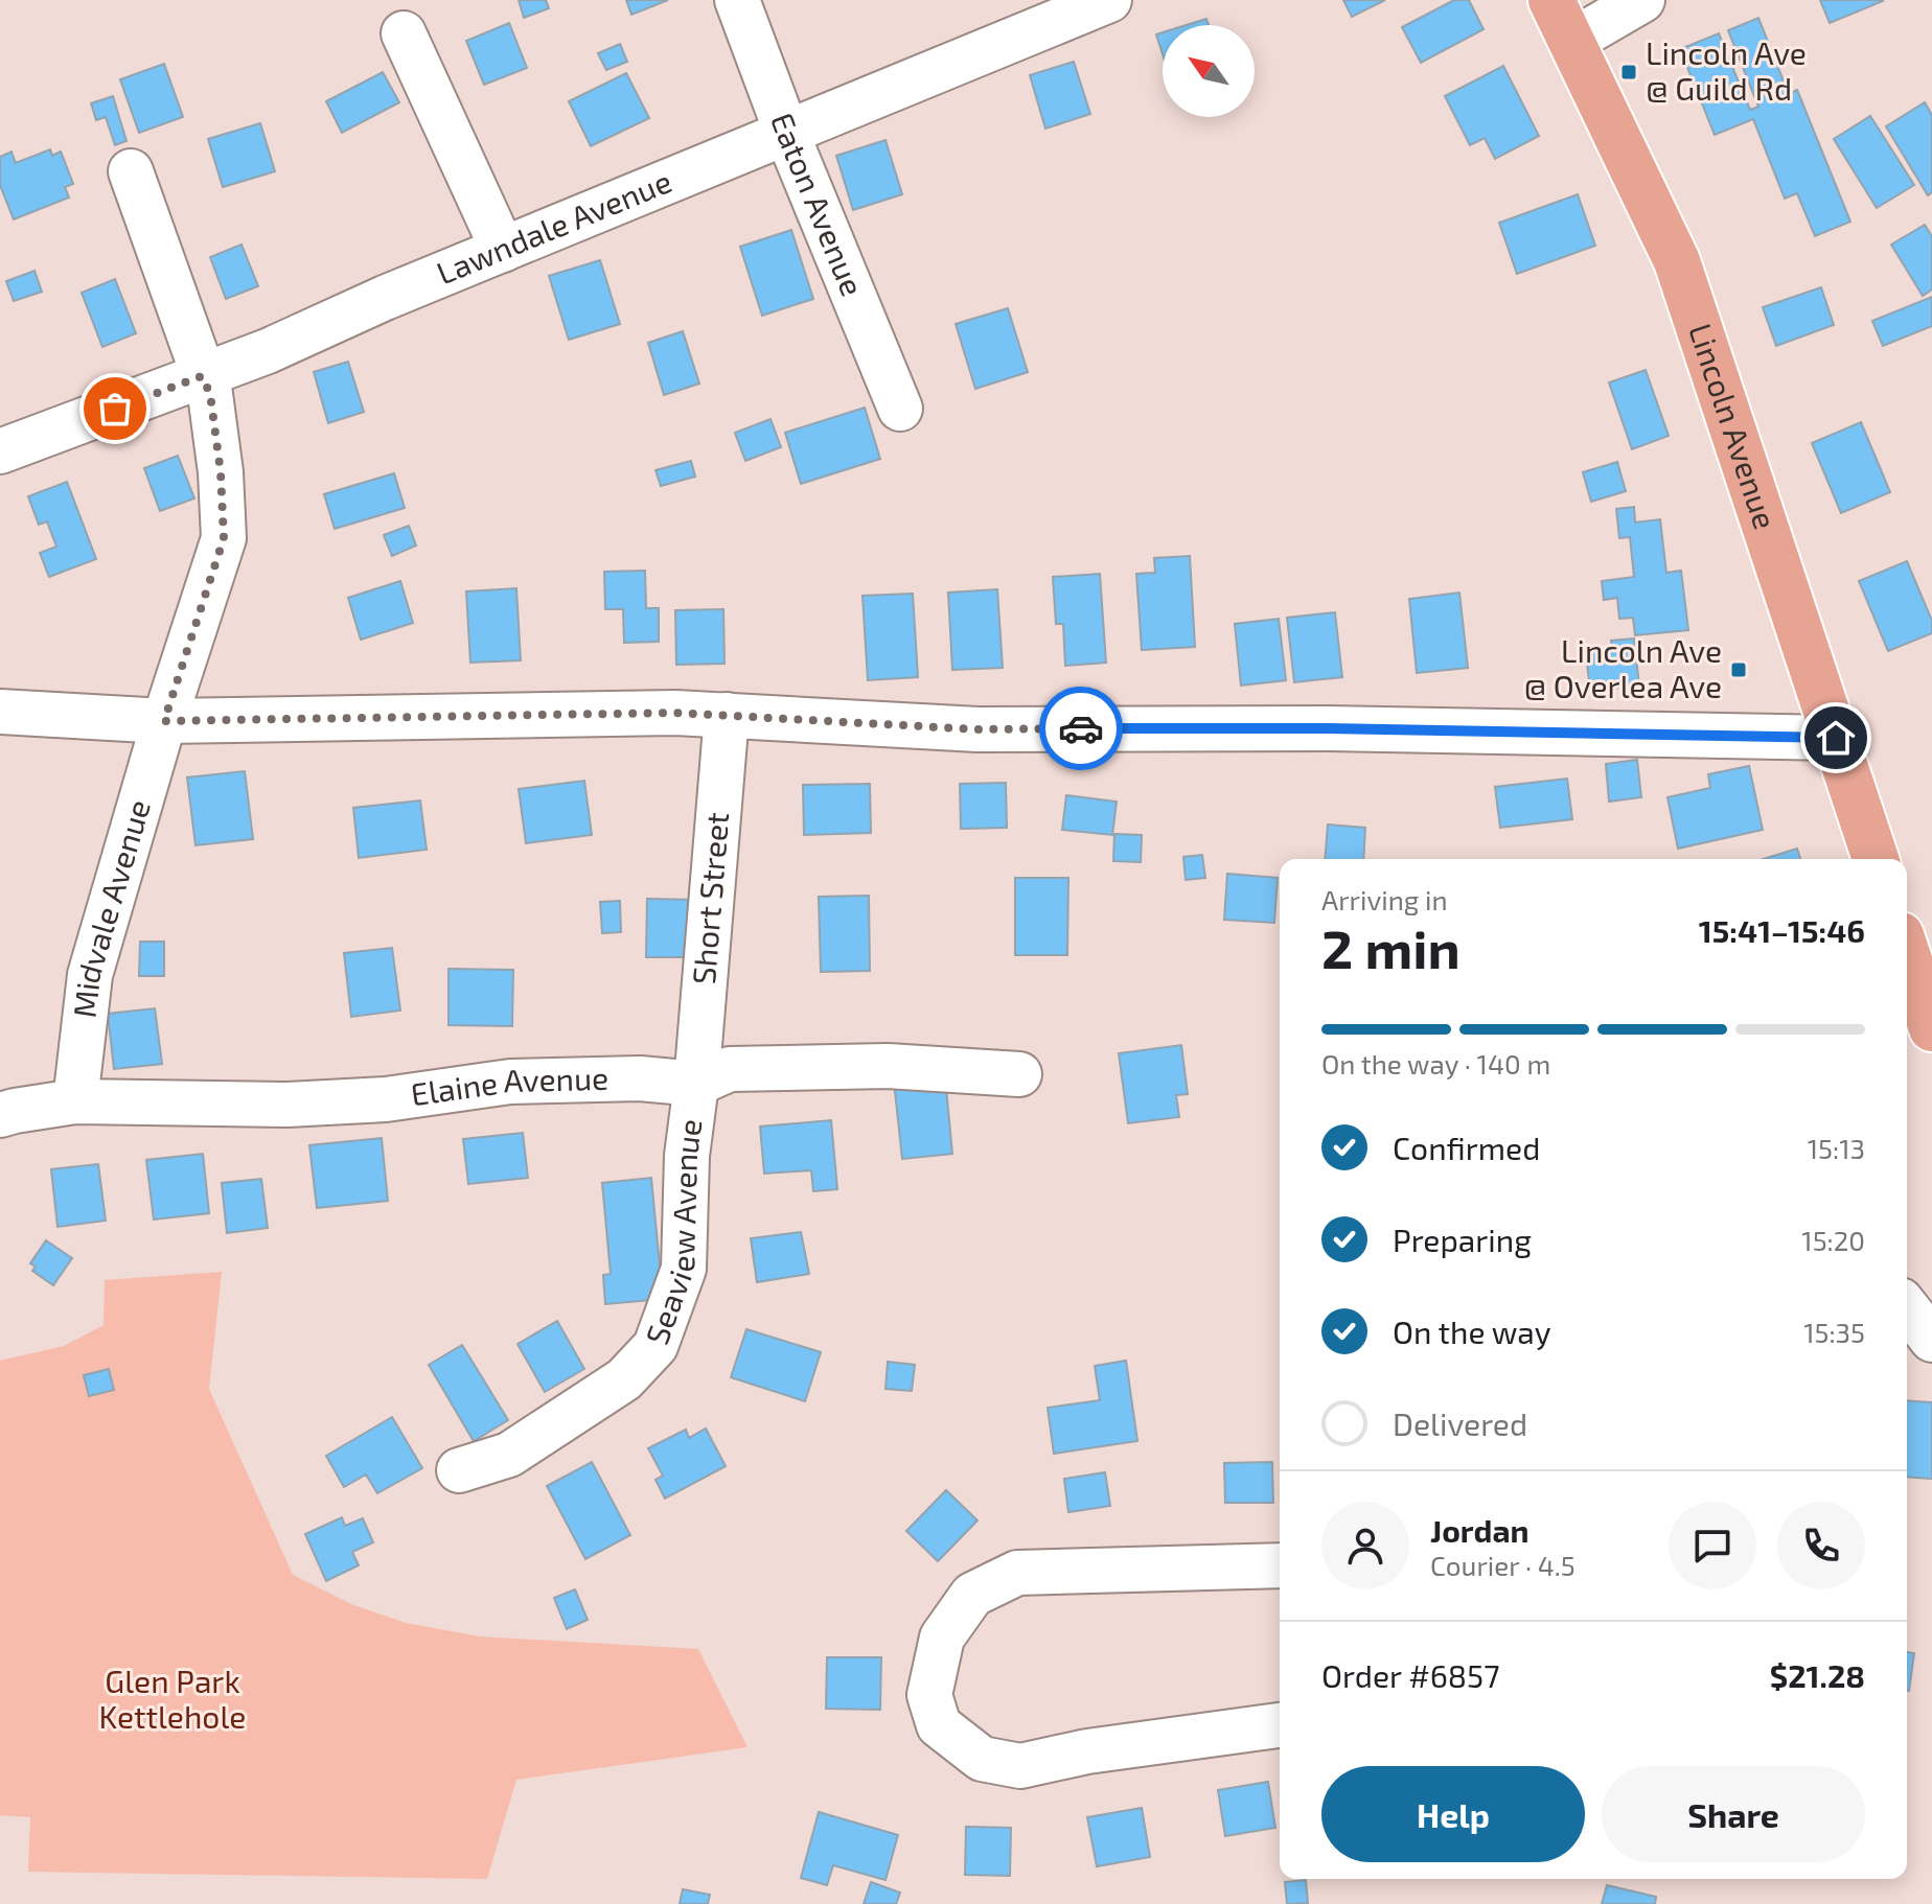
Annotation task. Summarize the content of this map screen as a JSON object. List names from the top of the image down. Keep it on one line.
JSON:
{"streets":{"main road":["Lincoln Avenue"],"street":["Eaton Avenue","Lawndale Avenue","Short Street","Midvale Avenue","Elaine Avenue","Seaview Avenue"]},"crossings":[["Eaton Avenue","Lawndale Avenue"],["Lawndale Avenue","Midvale Avenue"],["Short Street","Elaine Avenue"],["Short Street","Seaview Avenue"],["Midvale Avenue","Elaine Avenue"],["Elaine Avenue","Seaview Avenue"]],"parks":["Glen Park Kettlehole"],"places":{"transit":["Lincoln Ave @ Guild Rd","Lincoln Ave @ Overlea Ave"]},"north":"top left","page":{"heading":["2 min","Arriving in","15:41–15:46"],"panel":["Jordan","Courier · 4.5","Order #6857","$21.28"],"bar":"On the way · 140 m","list":[["Confirmed","15:13"],["Preparing","15:20"],["On the way","15:35"],"Delivered"],"buttons":["Help","Share"]}}
